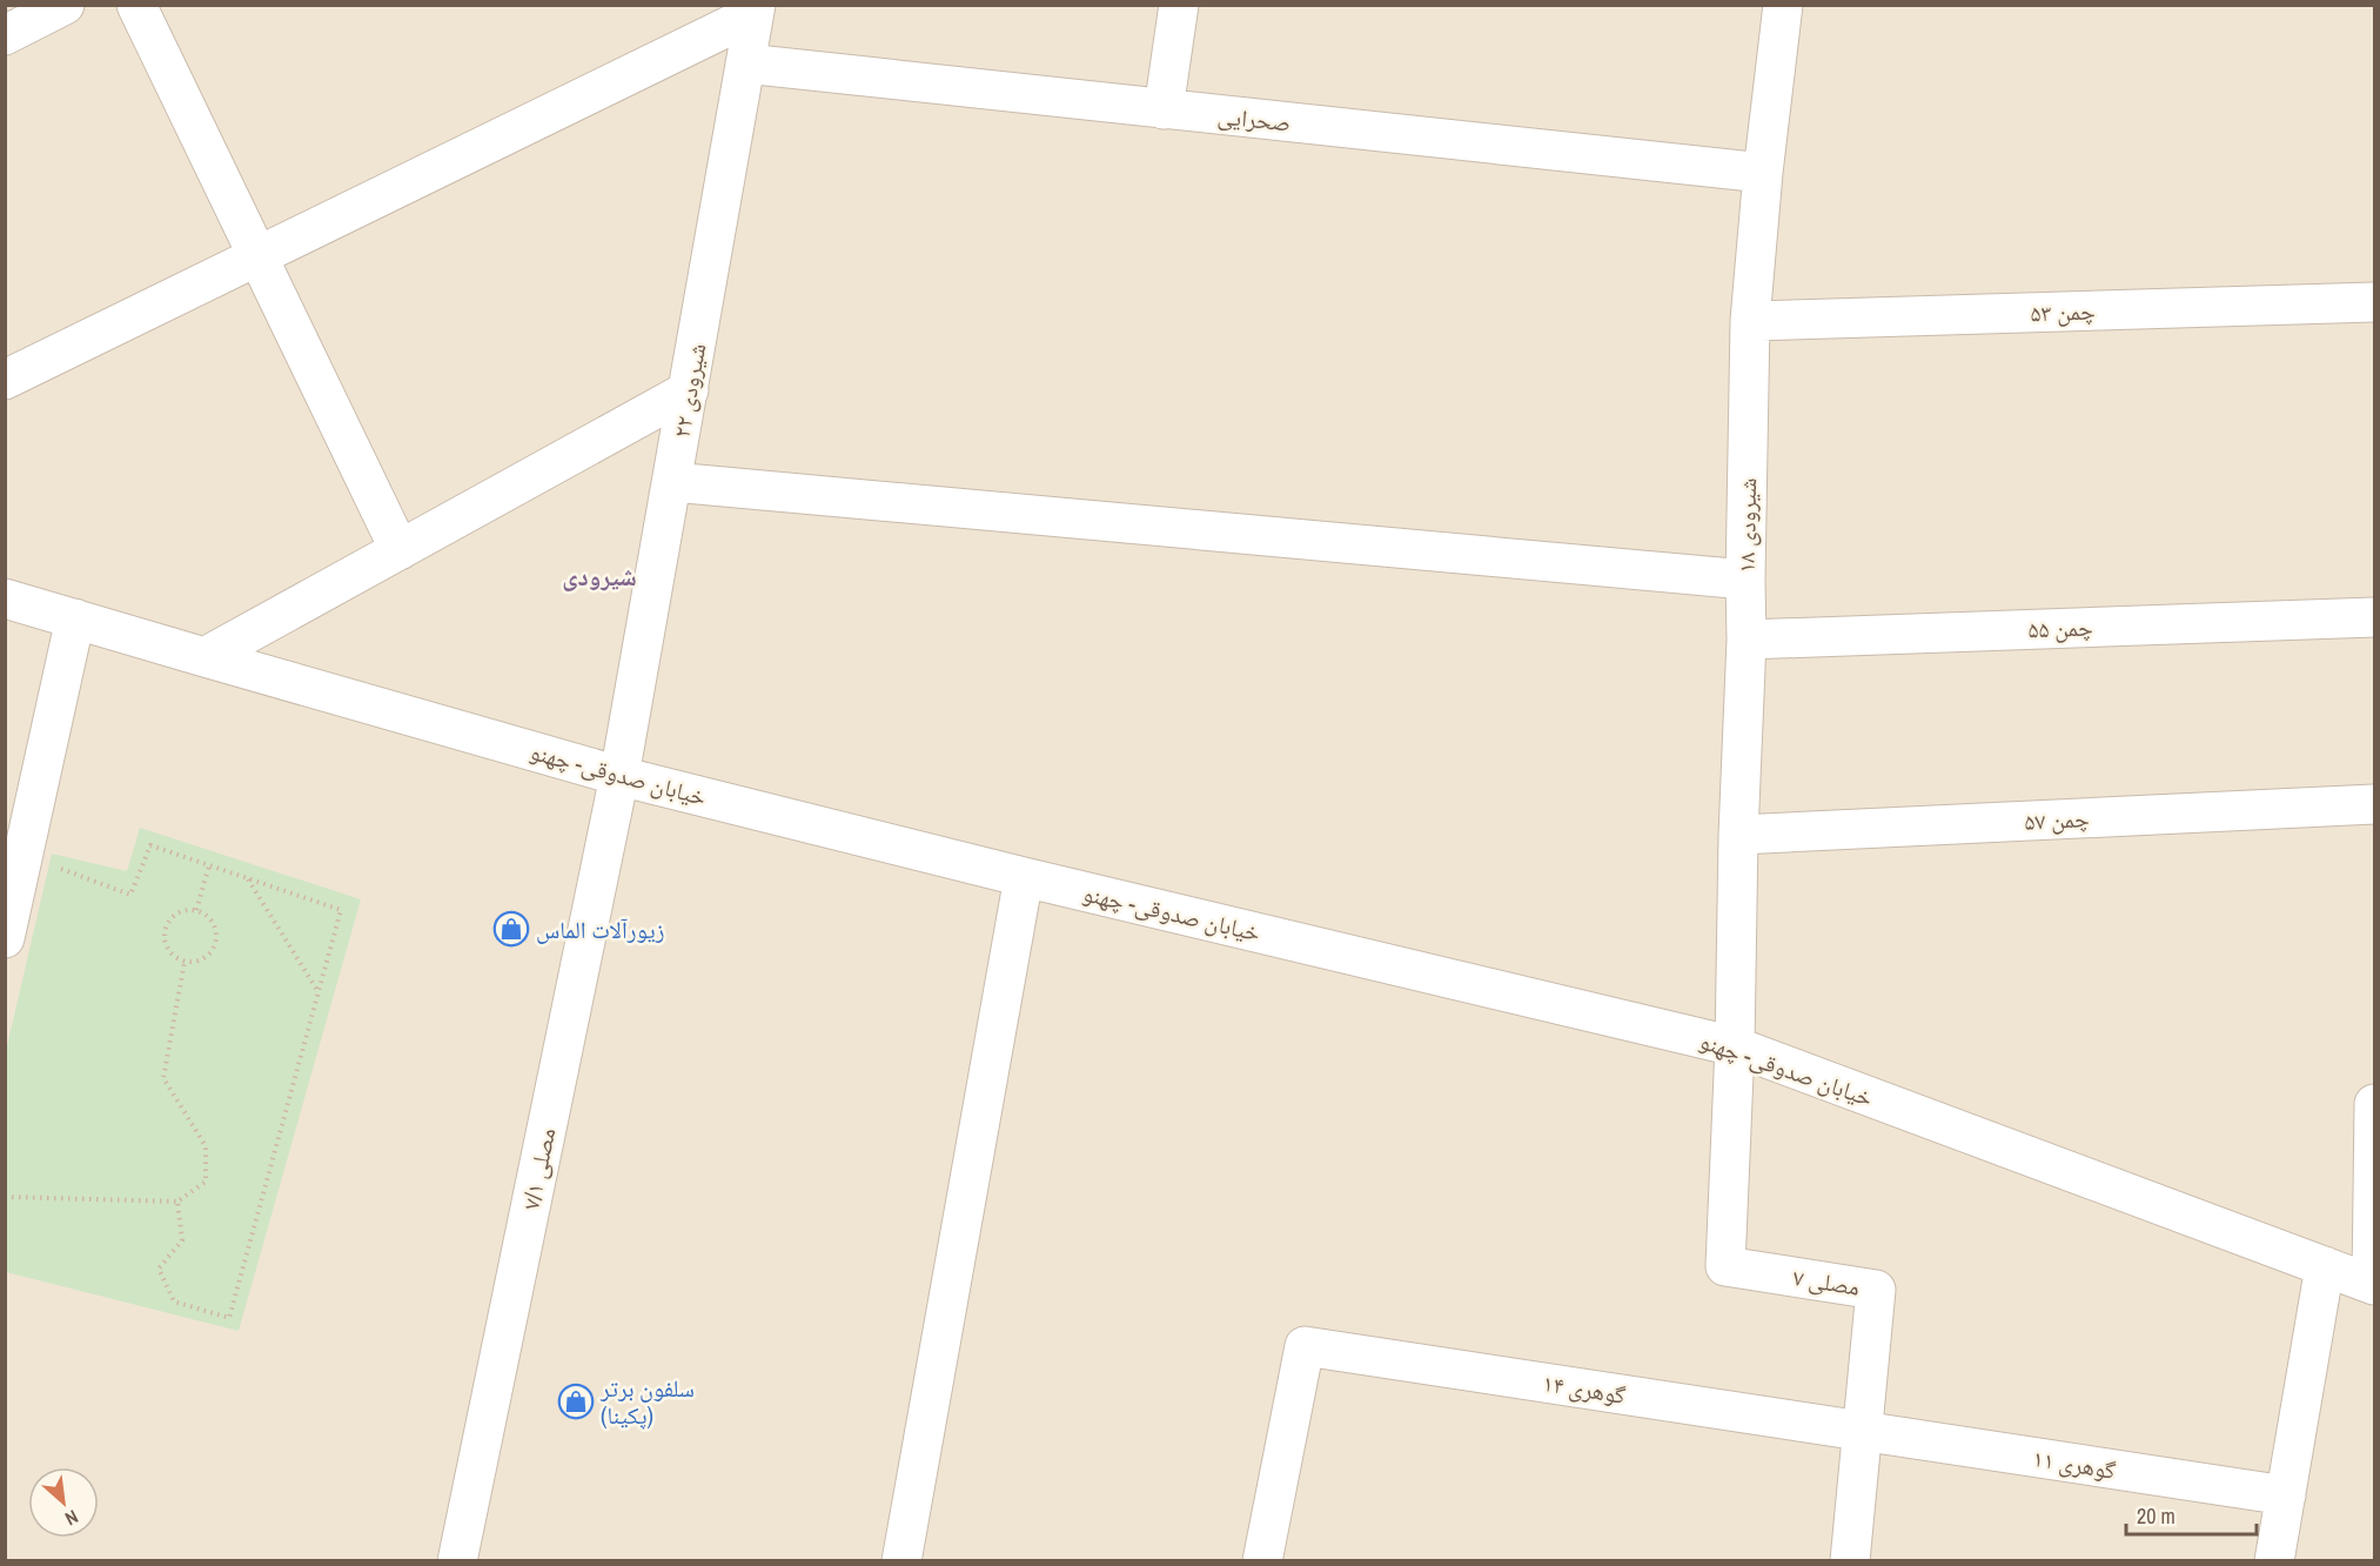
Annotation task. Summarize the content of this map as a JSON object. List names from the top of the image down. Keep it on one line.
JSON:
{"streets":{"street":["صحرایی","چمن ۵۳","شیرودی ۲۲","شیرودی ۱۸","چمن ۵۵","خیابان صدوقی- چهنو","چمن ۵۷","مصلی ۷/۱","مصلی ۷","گوهری ۱۴","گوهری ۱۱"]},"crossings":[["صحرایی","شیرودی ۲۲"],["صحرایی","شیرودی ۱۸"],["چمن ۵۳","شیرودی ۱۸"],["شیرودی ۲۲","خیابان صدوقی- چهنو"],["شیرودی ۲۲","مصلی ۷/۱"],["شیرودی ۱۸","چمن ۵۵"],["شیرودی ۱۸","خیابان صدوقی- چهنو"],["شیرودی ۱۸","چمن ۵۷"],["شیرودی ۱۸","مصلی ۷"],["خیابان صدوقی- چهنو","مصلی ۷/۱"],["خیابان صدوقی- چهنو","مصلی ۷"],["مصلی ۷","گوهری ۱۴"],["مصلی ۷","گوهری ۱۱"],["گوهری ۱۴","گوهری ۱۱"]],"districts":["شیرودی"],"places":{"shop":["زیورآلات الماس","سلفون برتر (پکینا)"]},"scale_bar":"20 m","north":"bottom right"}
